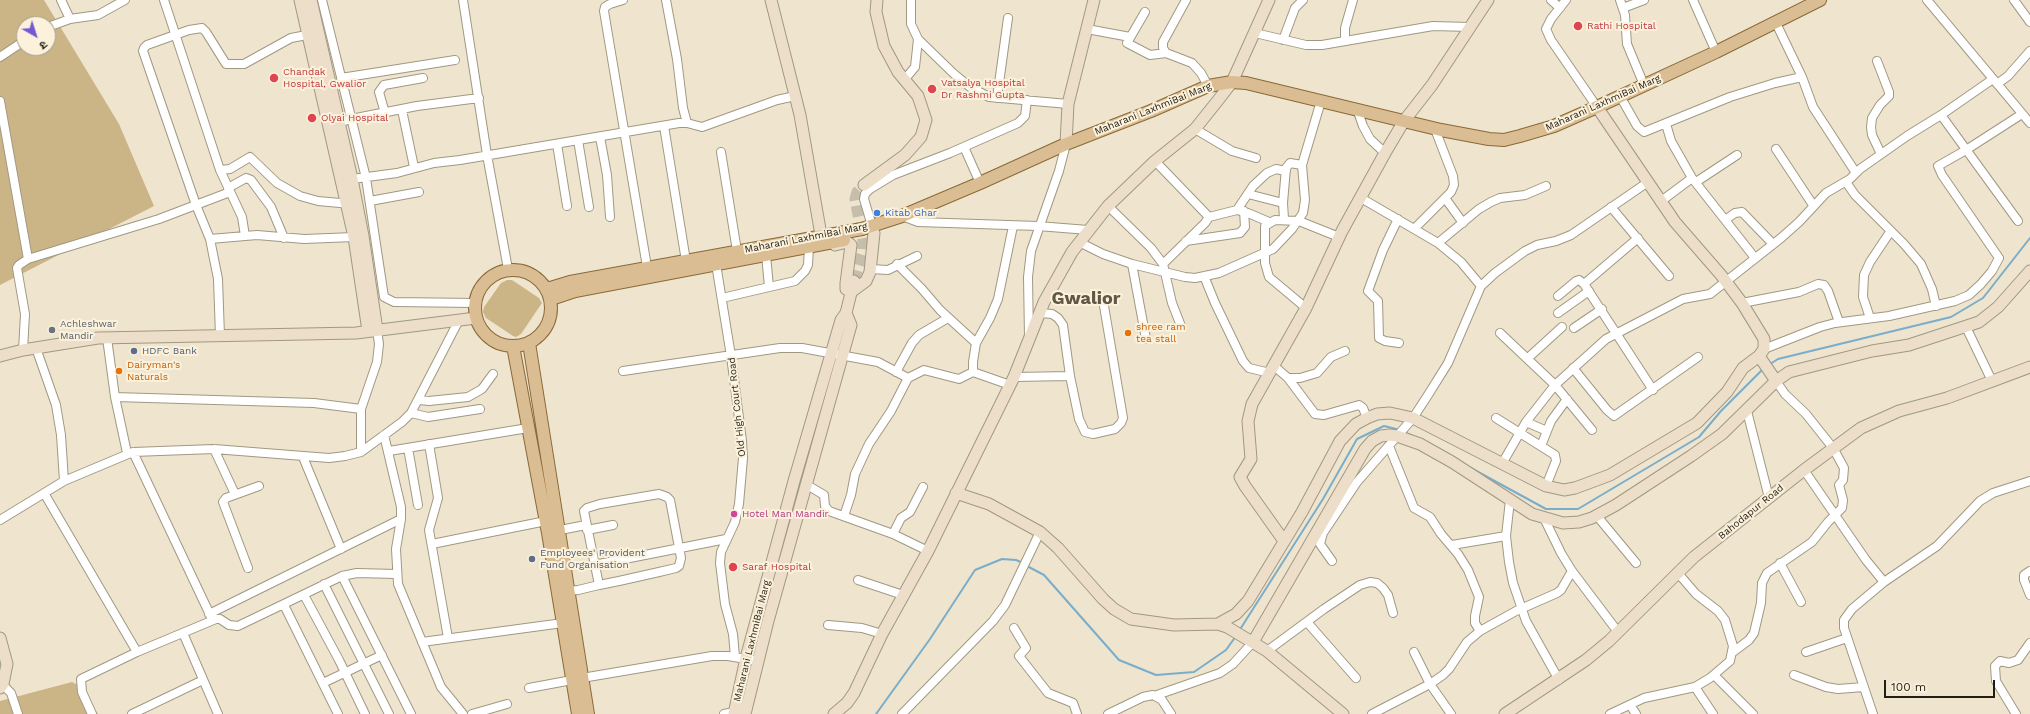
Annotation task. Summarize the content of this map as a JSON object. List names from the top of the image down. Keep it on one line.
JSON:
{"streets":{"main road":["Maharani LaxhmiBai Marg"],"street":["Old High Court Road","Bahodapur Road"]},"crossings":[["Maharani LaxhmiBai Marg","Old High Court Road"]],"districts":["Gwalior"],"places":["Rathi Hospital","Chandak Hospital, Gwalior","Vatsalya Hospital Dr Rashmi Gupta","Olyai Hospital","Kitab Ghar","Achleshwar Mandir","shree ram tea stall","HDFC Bank","Dairyman's Naturals","Hotel Man Mandir","Employees' Provident Fund Organisation","Saraf Hospital"],"scale_bar":"100 m","north":"bottom right"}
